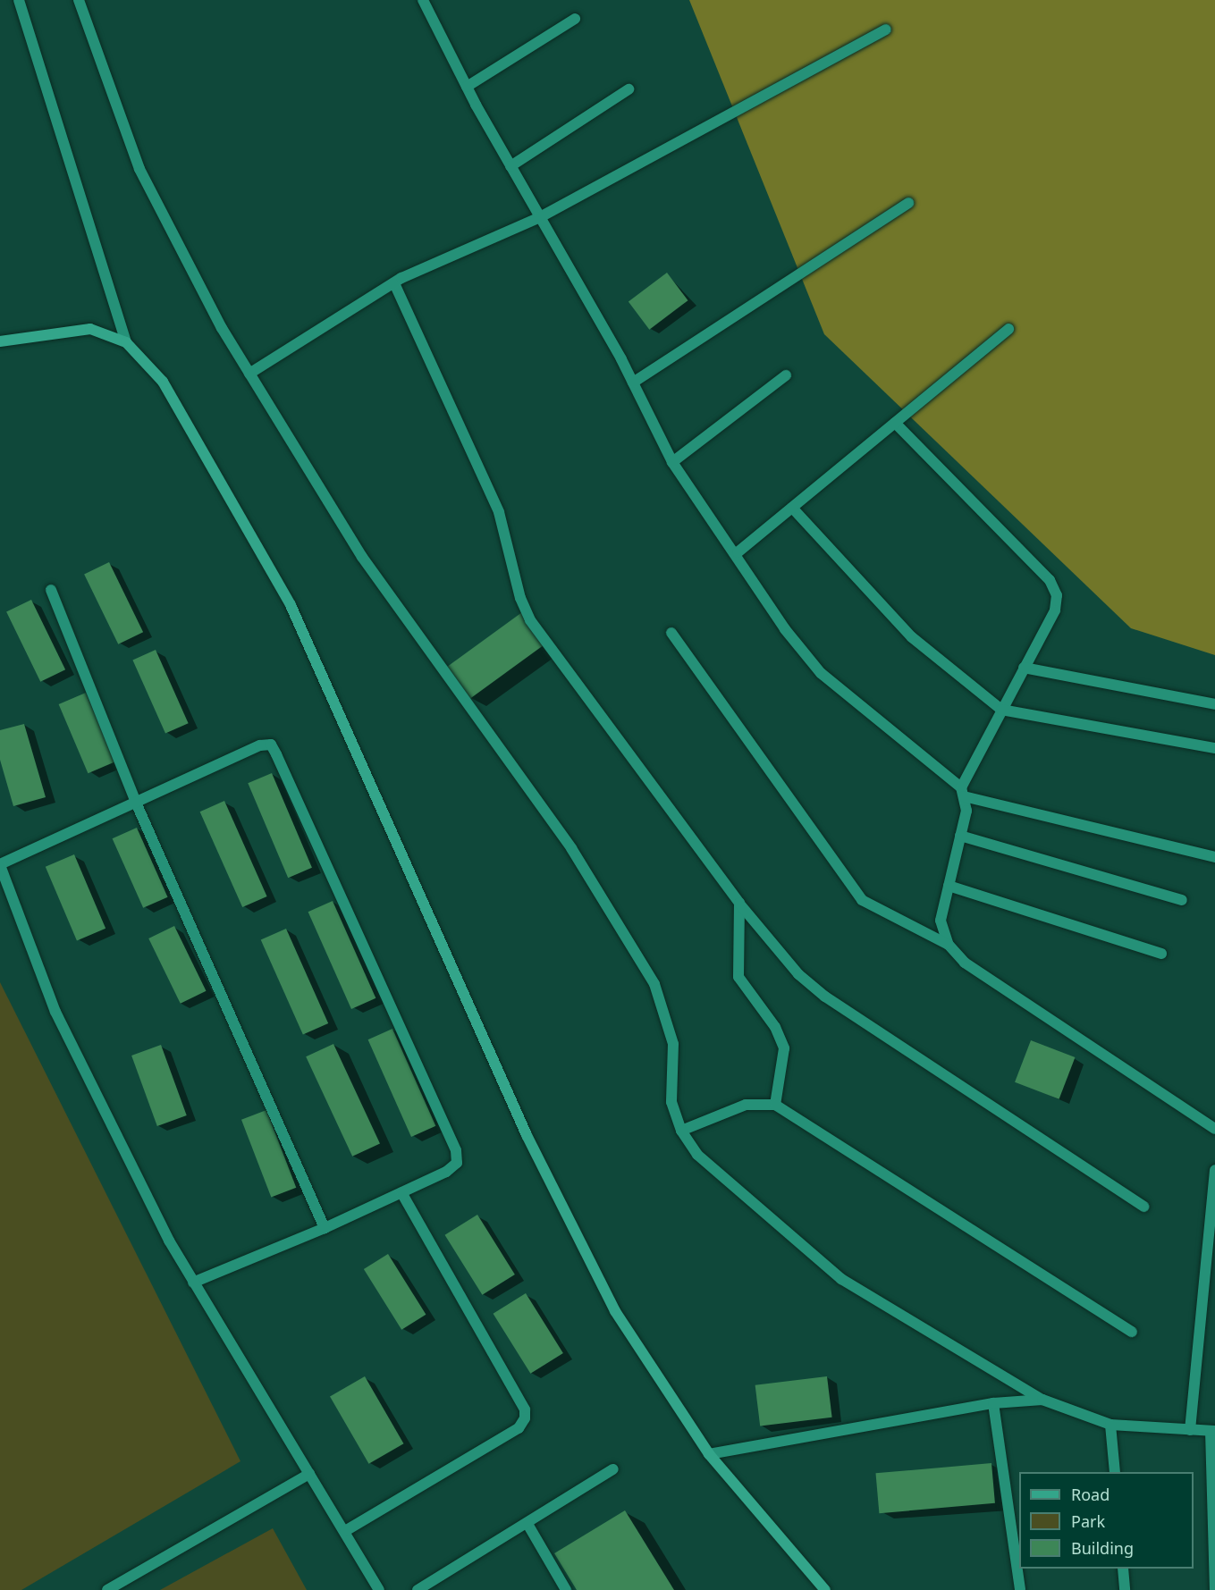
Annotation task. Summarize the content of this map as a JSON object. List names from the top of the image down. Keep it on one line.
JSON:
{"legend":["Road","Park","Building"]}
